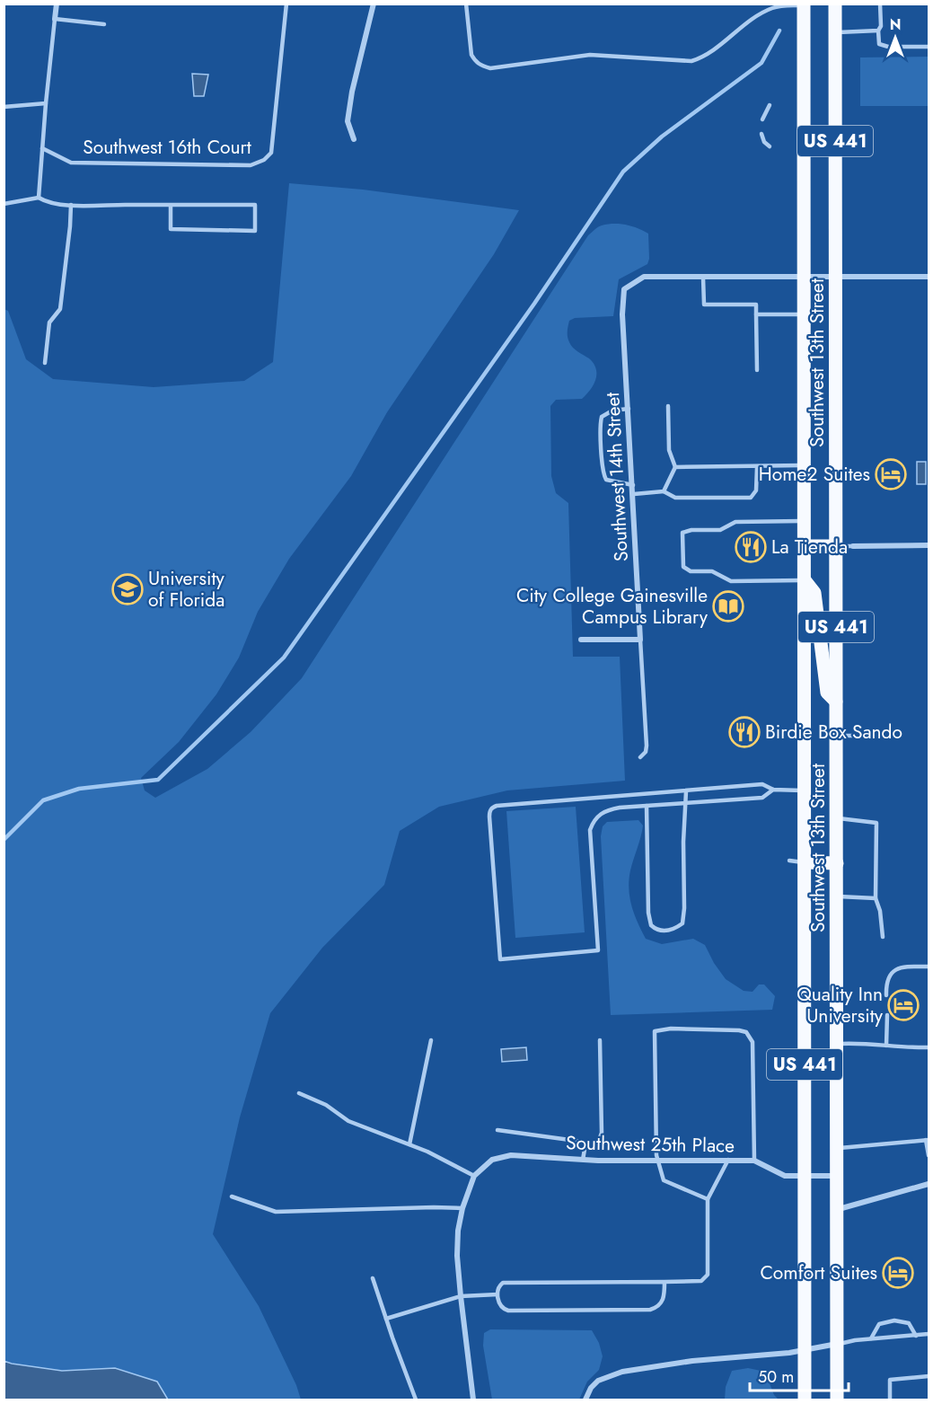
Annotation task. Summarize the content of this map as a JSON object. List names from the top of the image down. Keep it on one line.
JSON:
{"streets":{"main road":["US 441","Southwest 13th Street"],"street":["Southwest 14th Street","Southwest 25th Place"],"lane":["Southwest 16th Court"]},"crossings":[["Southwest 13th Street","Southwest 25th Place"]],"places":{"hotel":["Home2 Suites","Quality Inn University","Comfort Suites"],"restaurant":["La Tienda","Birdie Box Sando"],"school or university":["University of Florida"],"library":["City College Gainesville Campus Library"]},"scale_bar":"50 m","north":"top"}
